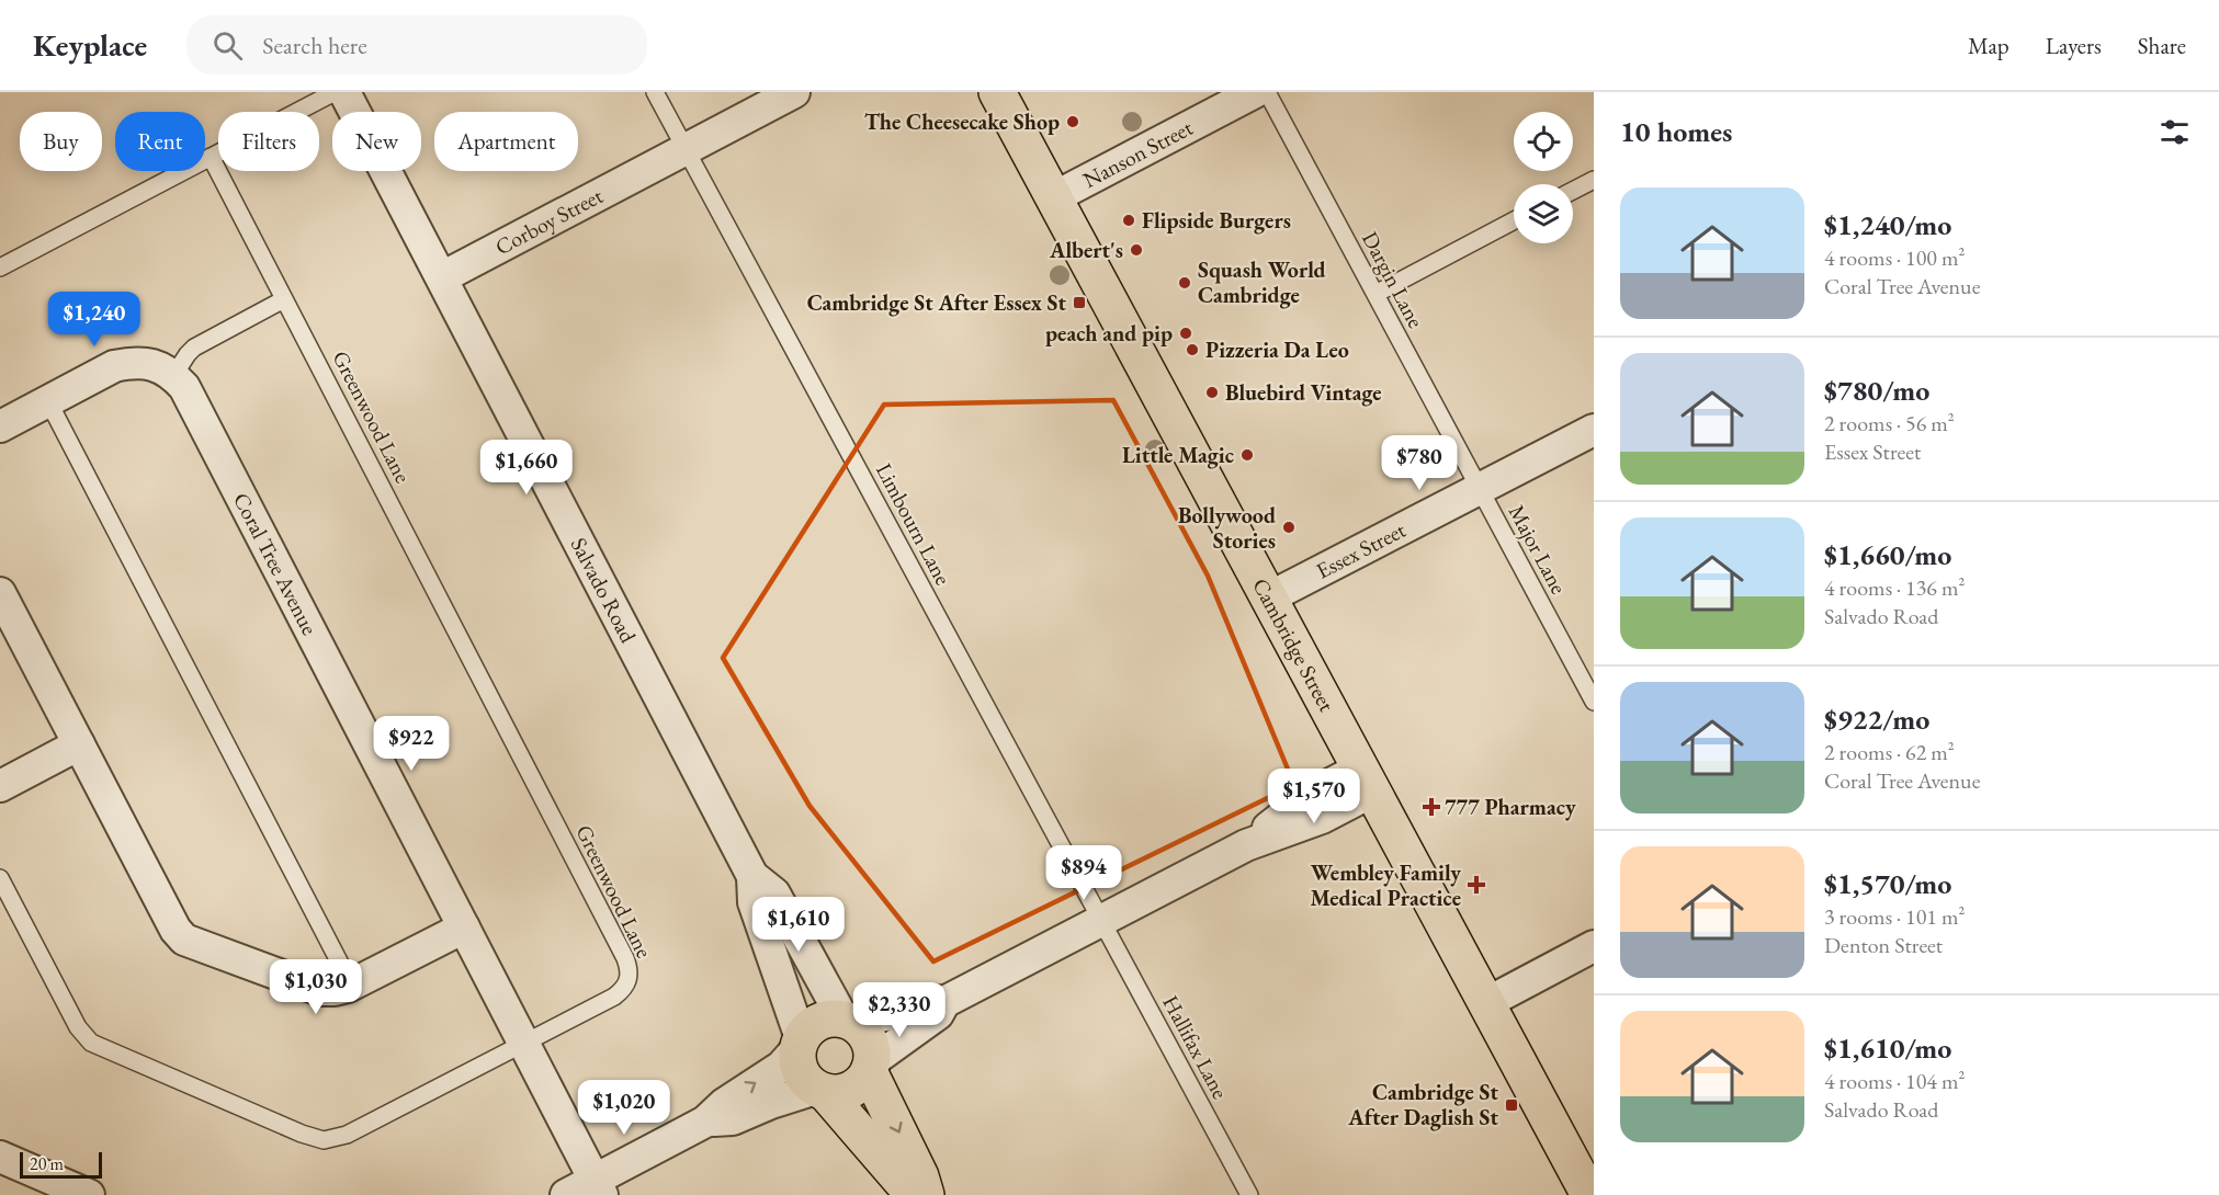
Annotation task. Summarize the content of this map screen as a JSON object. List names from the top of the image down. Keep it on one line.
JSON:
{"streets":{"main road":["Cambridge Street"],"street":["Nanson Street","Corboy Street","Essex Street","Coral Tree Avenue","Salvado Road"],"lane":["Dargin Lane","Greenwood Lane","Limbourn Lane","Major Lane","Hallifax Lane"]},"crossings":[["Nanson Street","Cambridge Street"],["Corboy Street","Limbourn Lane"],["Corboy Street","Salvado Road"],["Dargin Lane","Major Lane"],["Dargin Lane","Essex Street"],["Greenwood Lane","Coral Tree Avenue"],["Limbourn Lane","Hallifax Lane"],["Major Lane","Essex Street"],["Essex Street","Cambridge Street"]],"places":{"other":["The Cheesecake Shop","Flipside Burgers","Albert's","Squash World Cambridge","peach and pip","Pizzeria Da Leo","Bluebird Vintage","Little Magic","Bollywood Stories"],"transit":["Cambridge St After Essex St","Cambridge St After Daglish St"],"health":["777 Pharmacy","Wembley Family Medical Practice"]},"scale_bar":"20 m","page":{"header":"Keyplace","search":"Search here","nav":["Map","Layers","Share"],"heading":"10 homes","chip":["Buy","Rent","Filters","New","Apartment"],"list":[{"name":"$1,240/mo","note":"4 rooms · 100 m² · Coral Tree Avenue"},{"name":"$780/mo","note":"2 rooms · 56 m² · Essex Street"},{"name":"$1,660/mo","note":"4 rooms · 136 m² · Salvado Road"},{"name":"$922/mo","note":"2 rooms · 62 m² · Coral Tree Avenue"},{"name":"$1,570/mo","note":"3 rooms · 101 m² · Denton Street"},{"name":"$1,610/mo","note":"4 rooms · 104 m² · Salvado Road"}],"price":["$1,240","$780","$1,660","$922","$1,570","$894","$1,610","$1,030","$2,330","$1,020"],"scale":"20 m"}}
